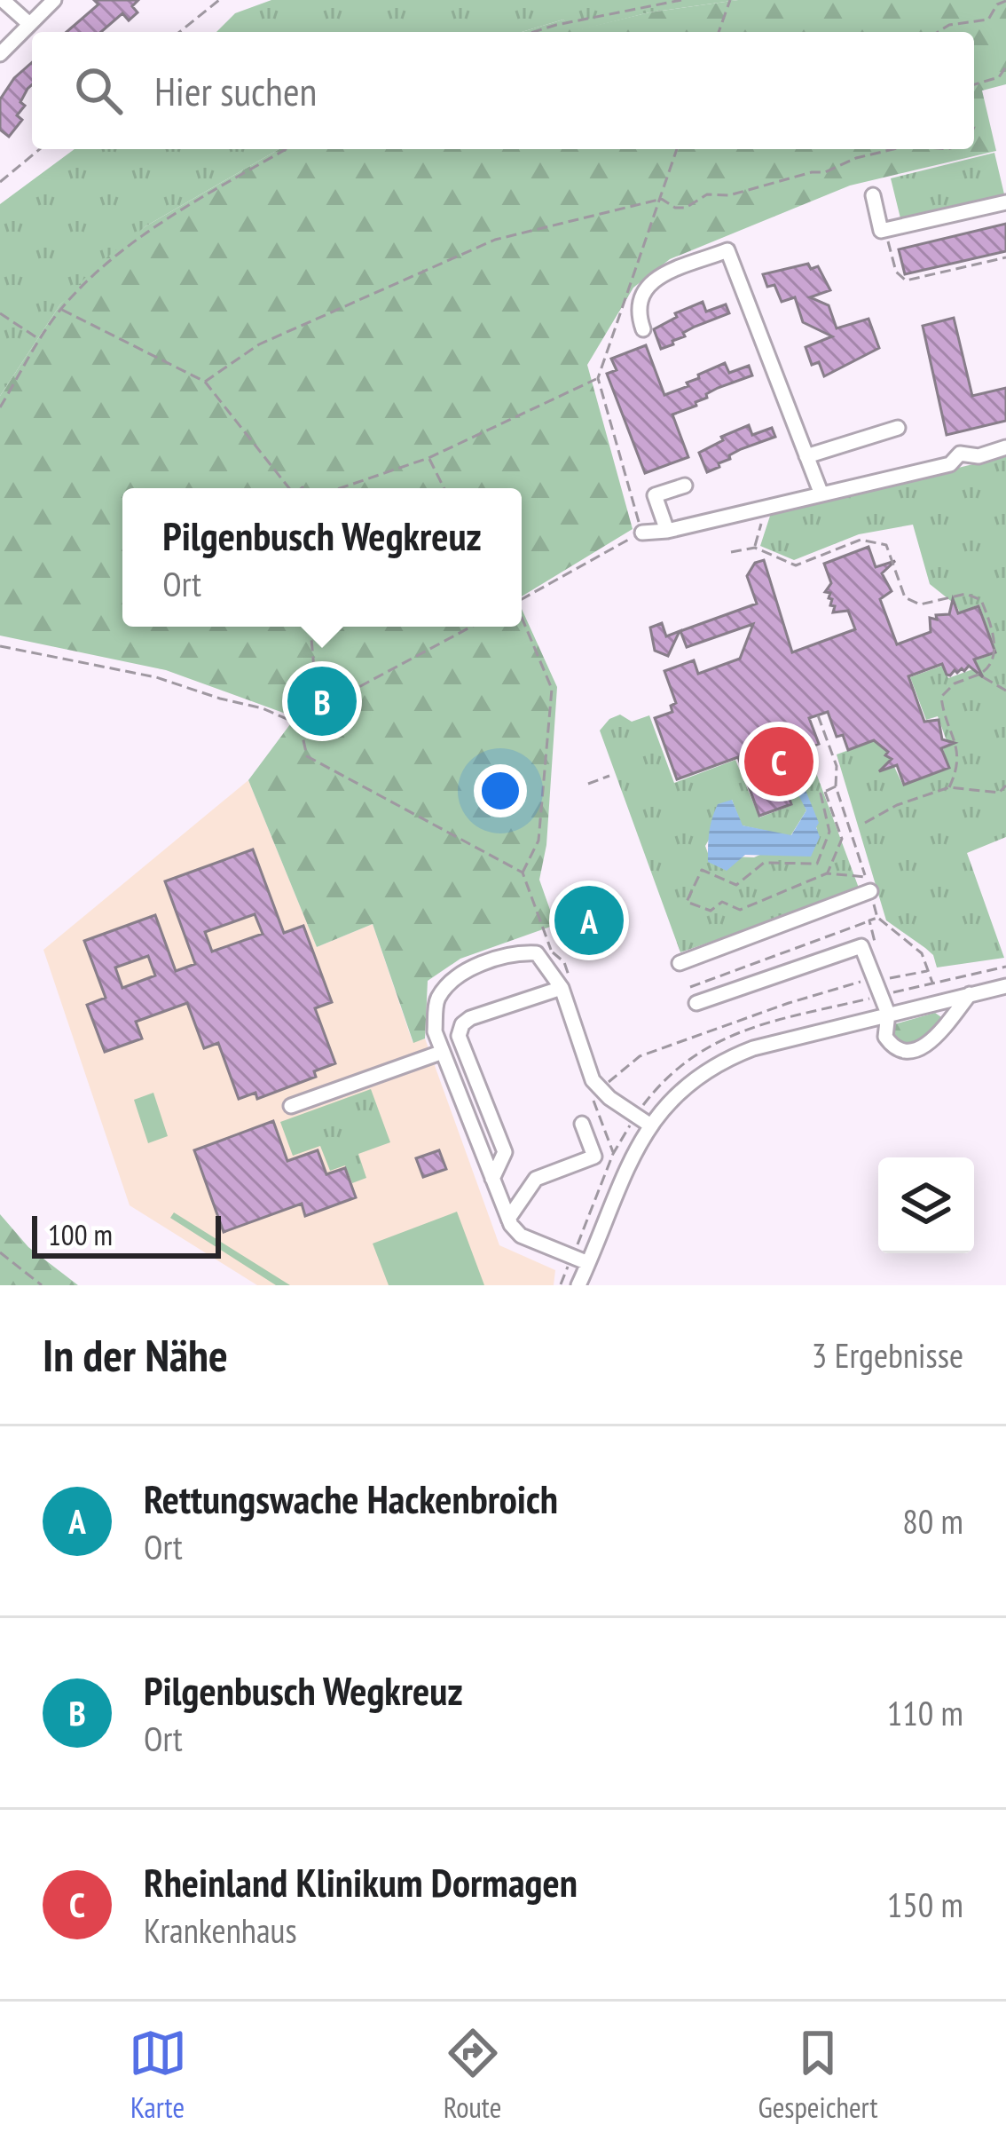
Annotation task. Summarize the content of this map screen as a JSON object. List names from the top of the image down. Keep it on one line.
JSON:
{"scale_bar":"100 m","page":{"search":"Hier suchen","popup":["Pilgenbusch Wegkreuz","Ort"],"pins":["B","C","A"],"scale":"100 m","heading":["In der Nähe","3 Ergebnisse"],"list":[{"mark":"A","name":"Rettungswache Hackenbroich","note":"Ort","value":"80 m"},{"mark":"B","name":"Pilgenbusch Wegkreuz","note":"Ort","value":"110 m"},{"mark":"C","name":"Rheinland Klinikum Dormagen","note":"Krankenhaus","value":"150 m"}],"nav":["Karte","Route","Gespeichert"]}}
